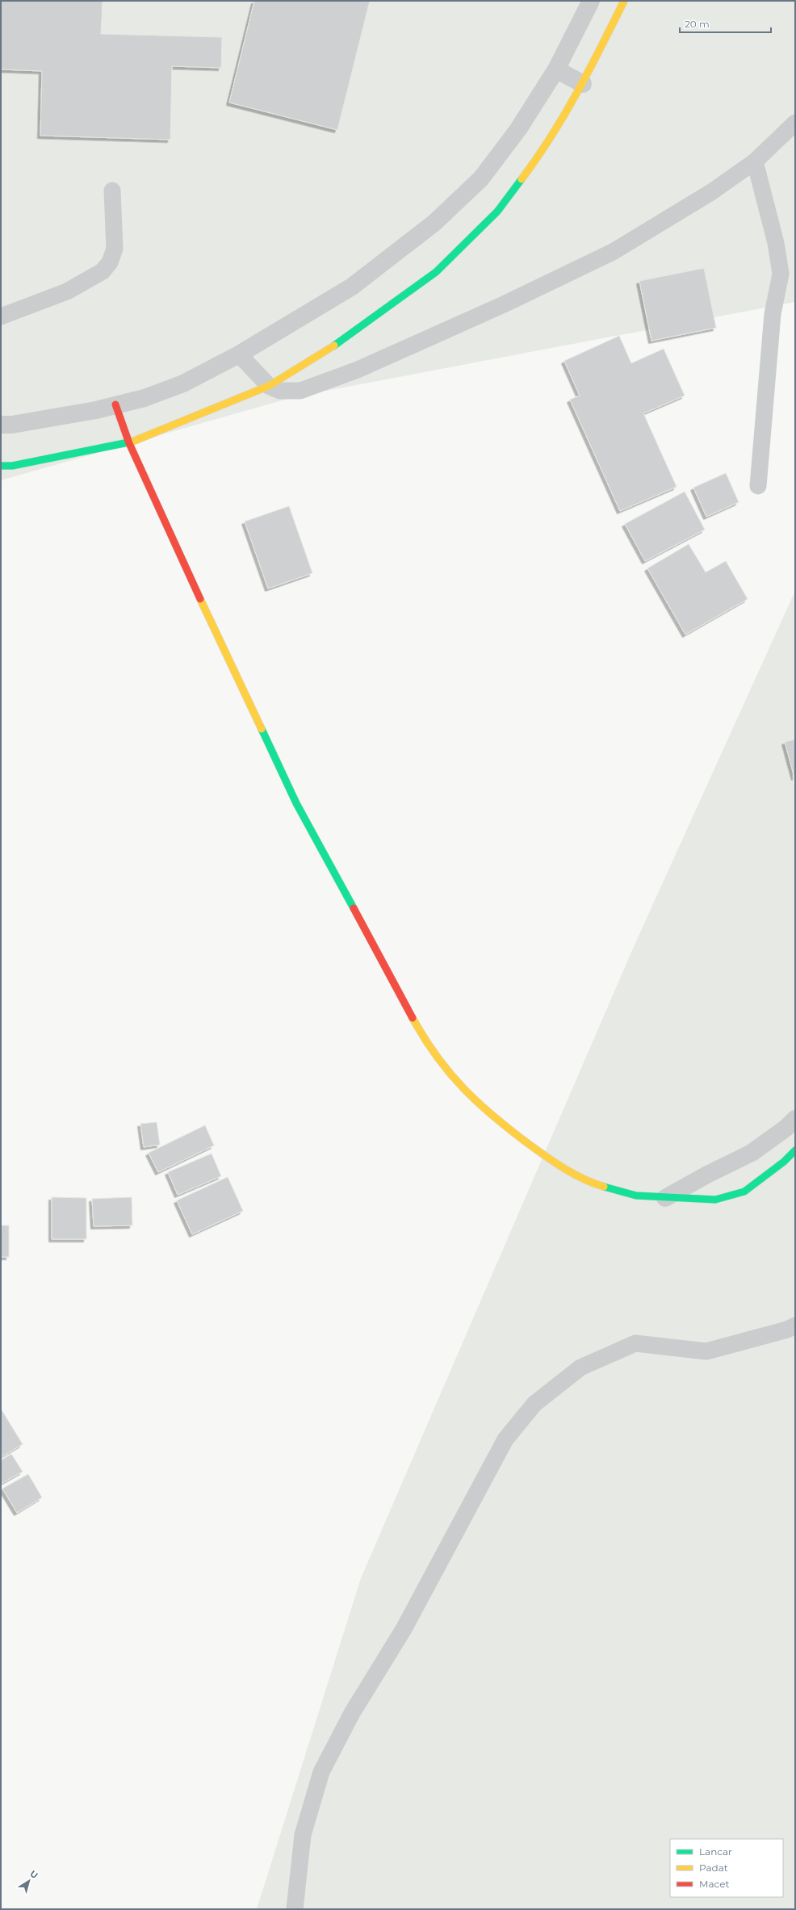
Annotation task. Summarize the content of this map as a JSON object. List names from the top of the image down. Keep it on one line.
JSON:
{"legend":["Lancar","Padat","Macet"],"scale_bar":"20 m","north":"top right"}
